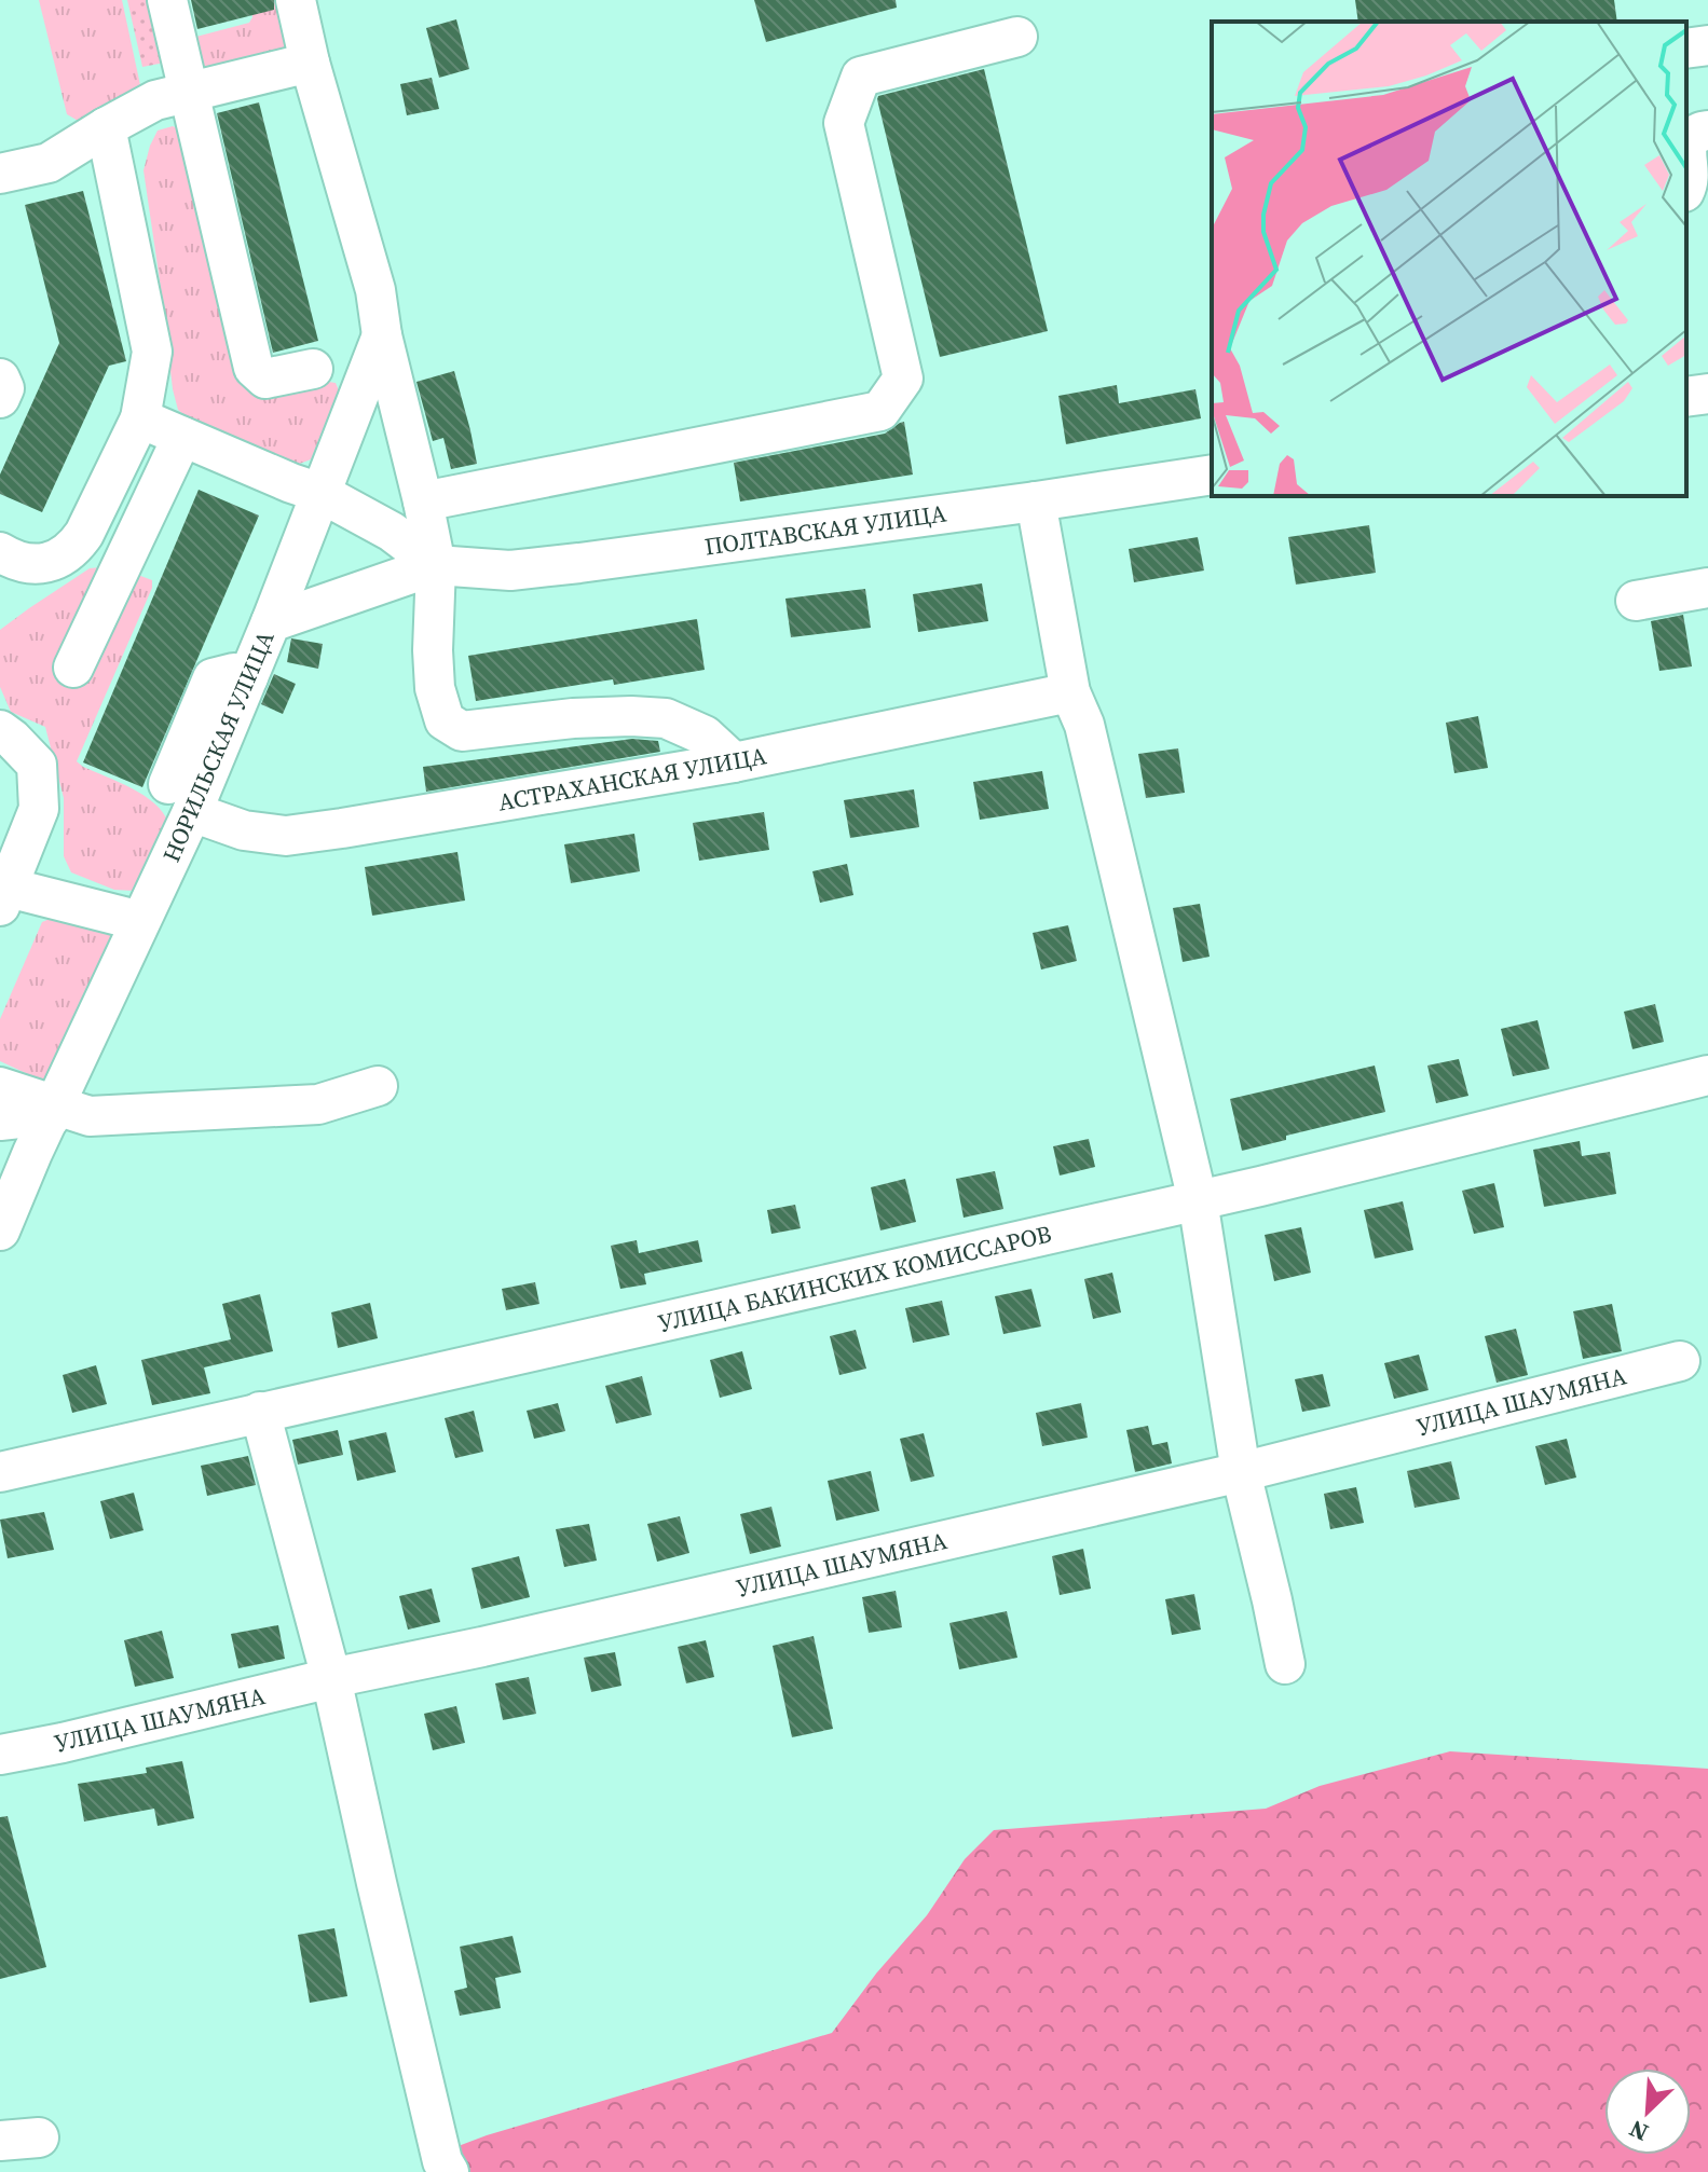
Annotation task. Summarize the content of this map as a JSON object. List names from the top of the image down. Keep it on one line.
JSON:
{"streets":{"street":["ПОЛТАВСКАЯ УЛИЦА","НОРИЛЬСКАЯ УЛИЦА","АСТРАХАНСКАЯ УЛИЦА","УЛИЦА БАКИНСКИХ КОМИССАРОВ","УЛИЦА ШАУМЯНА"]},"crossings":[["ПОЛТАВСКАЯ УЛИЦА","НОРИЛЬСКАЯ УЛИЦА"],["НОРИЛЬСКАЯ УЛИЦА","АСТРАХАНСКАЯ УЛИЦА"]],"north":"bottom left"}
